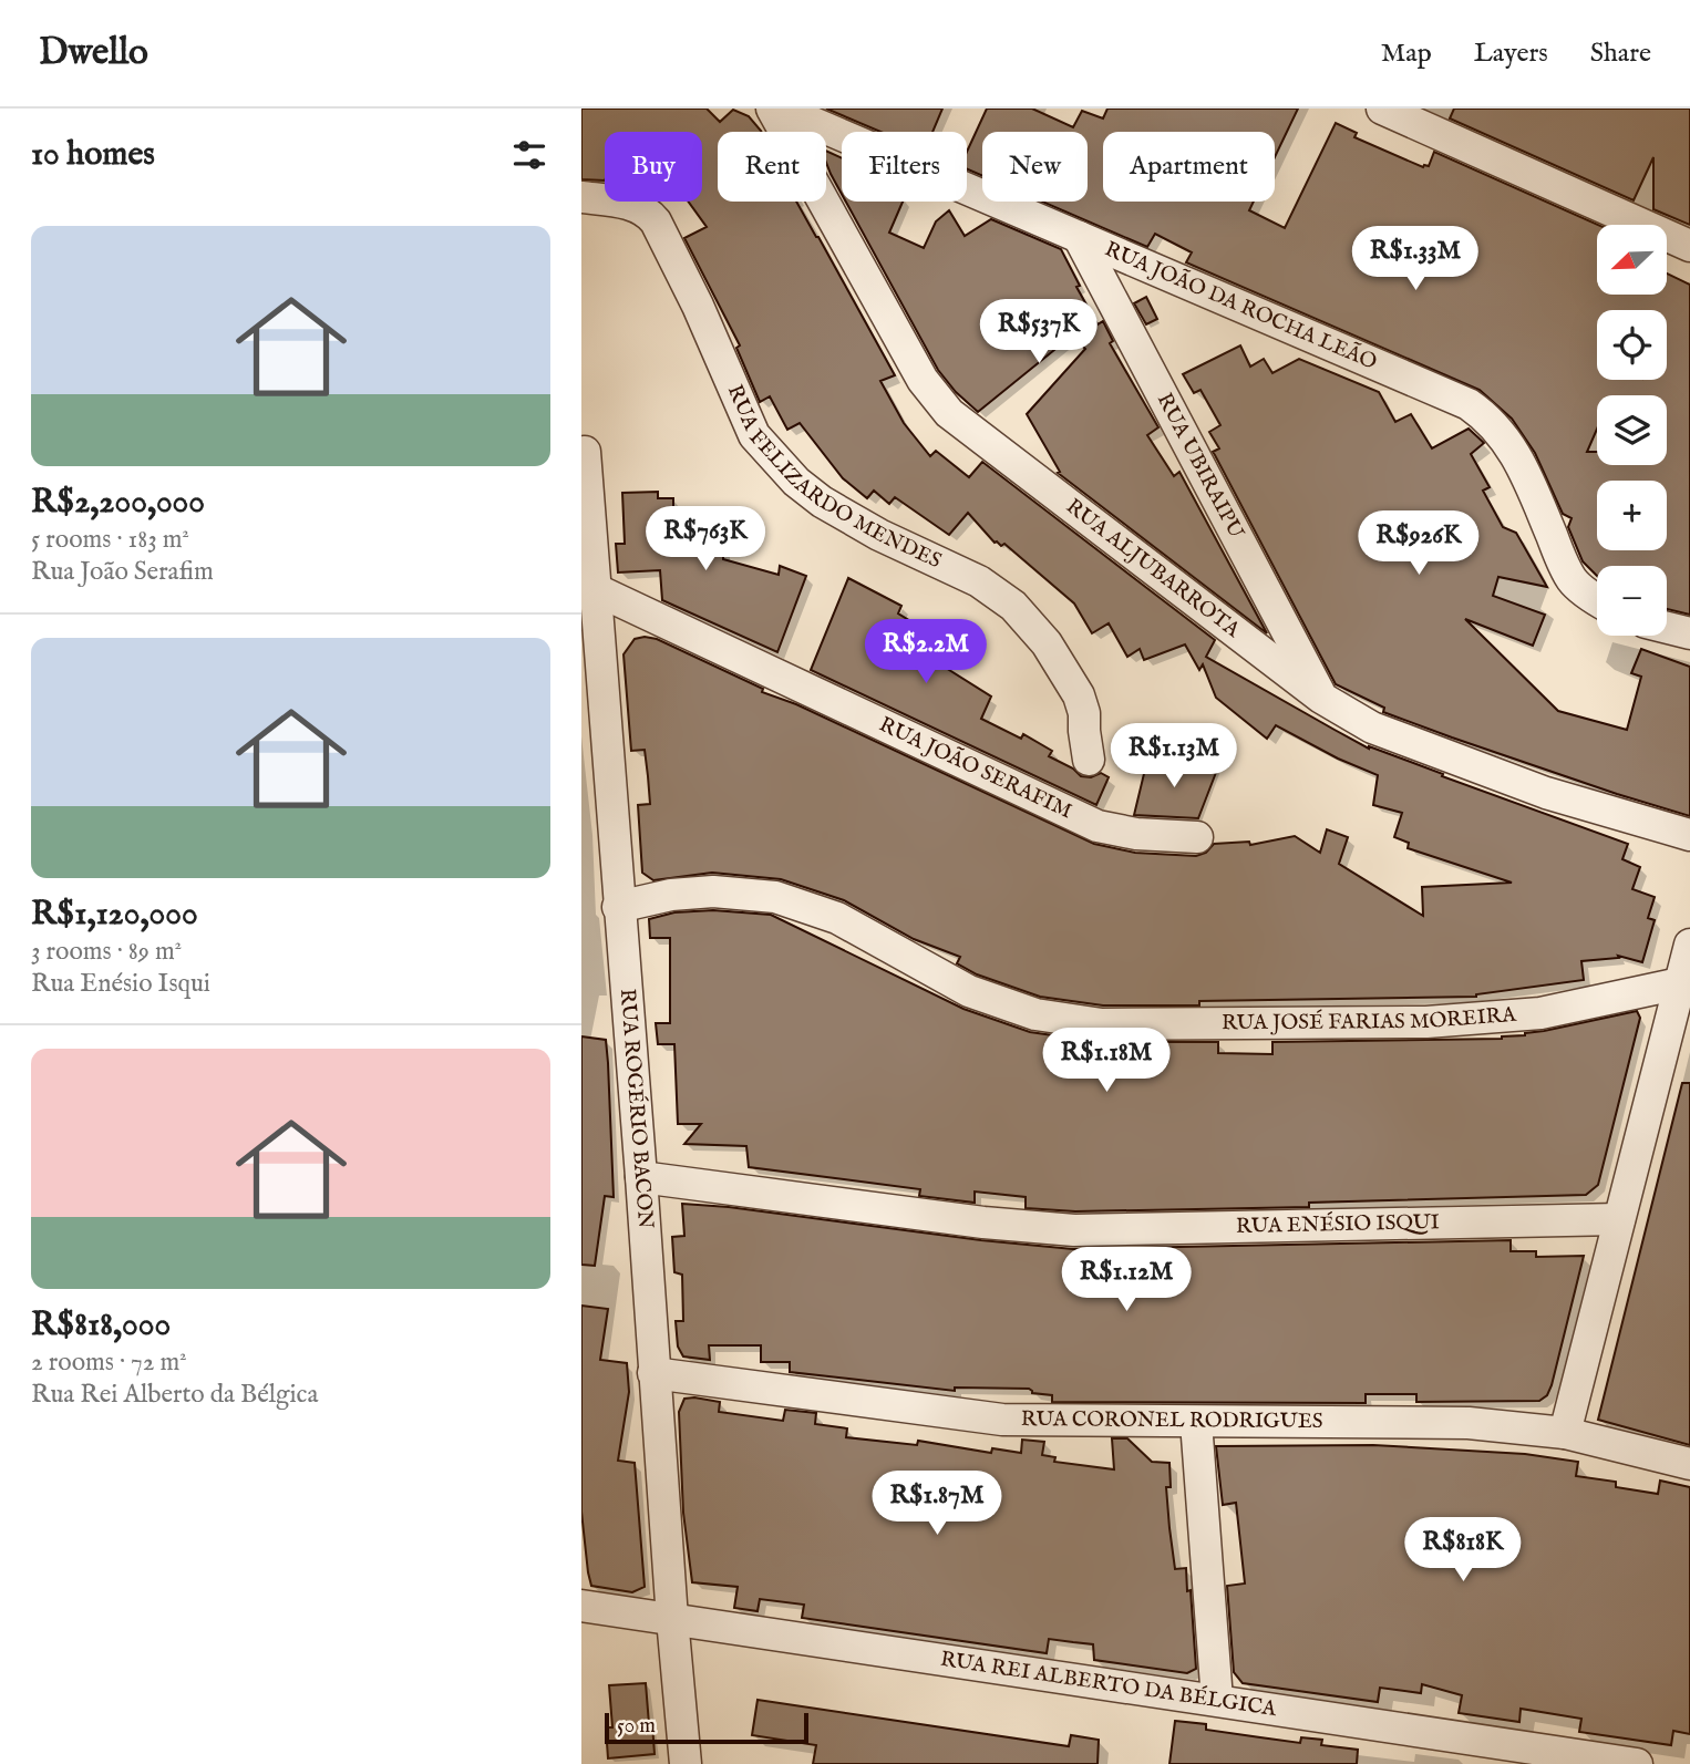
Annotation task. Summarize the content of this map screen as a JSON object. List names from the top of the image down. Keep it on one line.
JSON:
{"streets":{"street":["RUA JOÃO DA ROCHA LEÃO","RUA UBIRAIPU","RUA FELIZARDO MENDES","RUA ALJUBARROTA","RUA JOÃO SERAFIM","RUA JOSÉ FARIAS MOREIRA","RUA ROGÉRIO BACON","RUA ENÉSIO ISQUI","RUA CORONEL RODRIGUES","RUA REI ALBERTO DA BÉLGICA"]},"crossings":[["RUA JOÃO DA ROCHA LEÃO","RUA UBIRAIPU"],["RUA UBIRAIPU","RUA ALJUBARROTA"],["RUA JOÃO SERAFIM","RUA ROGÉRIO BACON"],["RUA JOSÉ FARIAS MOREIRA","RUA ROGÉRIO BACON"],["RUA ROGÉRIO BACON","RUA ENÉSIO ISQUI"],["RUA ROGÉRIO BACON","RUA CORONEL RODRIGUES"],["RUA ROGÉRIO BACON","RUA REI ALBERTO DA BÉLGICA"]],"scale_bar":"50 m","north":"bottom left","page":{"header":"Dwello","nav":["Map","Layers","Share"],"heading":"10 homes","chip":["Buy","Rent","Filters","New","Apartment"],"list":[{"name":"R$2,200,000","note":"5 rooms · 183 m² · Rua João Serafim"},{"name":"R$1,120,000","note":"3 rooms · 89 m² · Rua Enésio Isqui"},{"name":"R$818,000","note":"2 rooms · 72 m² · Rua Rei Alberto da Bélgica"}],"map_buttons":["+","−"],"price":["R$1.33M","R$537K","R$763K","R$926K","R$2.2M","R$1.13M","R$1.18M","R$1.12M","R$1.87M","R$818K"],"scale":"50 m"}}
